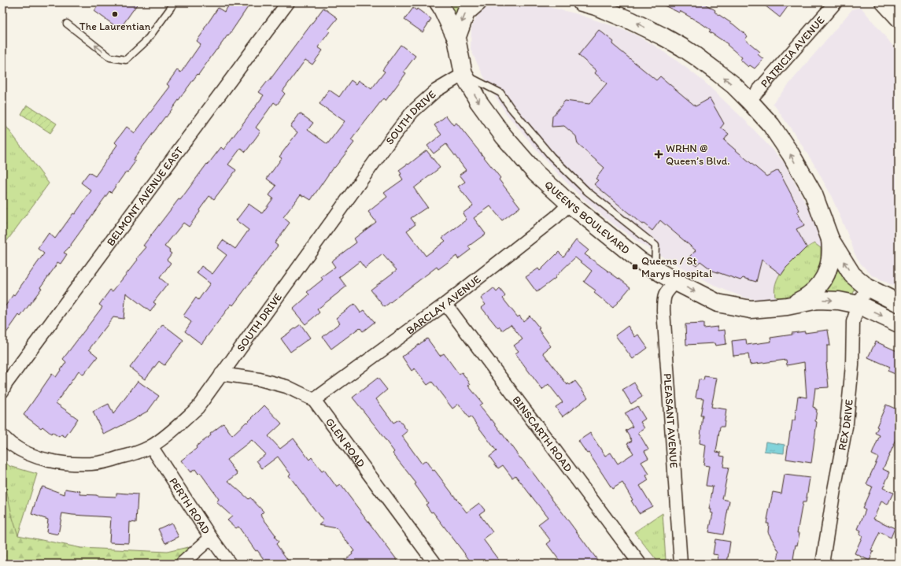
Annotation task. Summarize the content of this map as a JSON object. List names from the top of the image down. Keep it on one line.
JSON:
{"streets":{"street":["PATRICIA AVENUE","SOUTH DRIVE","BELMONT AVENUE EAST","QUEEN'S BOULEVARD","BARCLAY AVENUE","PLEASANT AVENUE","REX DRIVE","BINSCARTH ROAD","GLEN ROAD","PERTH ROAD"]},"crossings":[["PATRICIA AVENUE","QUEEN'S BOULEVARD"],["SOUTH DRIVE","QUEEN'S BOULEVARD"],["SOUTH DRIVE","GLEN ROAD"],["SOUTH DRIVE","PERTH ROAD"],["QUEEN'S BOULEVARD","BARCLAY AVENUE"],["QUEEN'S BOULEVARD","PLEASANT AVENUE"],["QUEEN'S BOULEVARD","REX DRIVE"],["BARCLAY AVENUE","BINSCARTH ROAD"],["BARCLAY AVENUE","GLEN ROAD"]],"places":{"other":["The Laurentian"],"health":["WRHN @ Queen’s Blvd."],"transit":["Queens / St Marys Hospital"]}}
